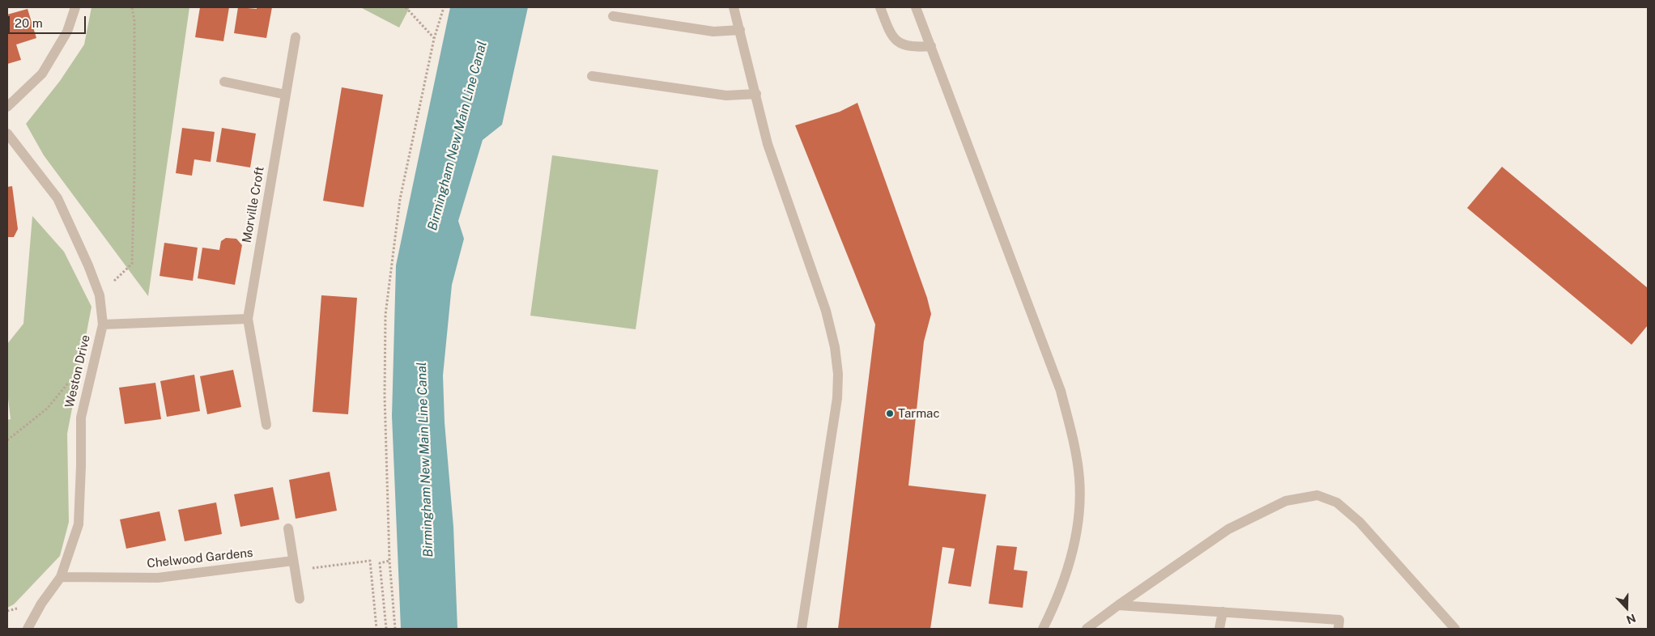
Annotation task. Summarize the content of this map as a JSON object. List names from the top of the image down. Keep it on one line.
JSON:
{"streets":{"street":["Morville Croft","Weston Drive","Chelwood Gardens"]},"crossings":[["Weston Drive","Chelwood Gardens"]],"water":["Birmingham New Main Line Canal"],"places":["Tarmac"],"scale_bar":"20 m","north":"bottom"}
